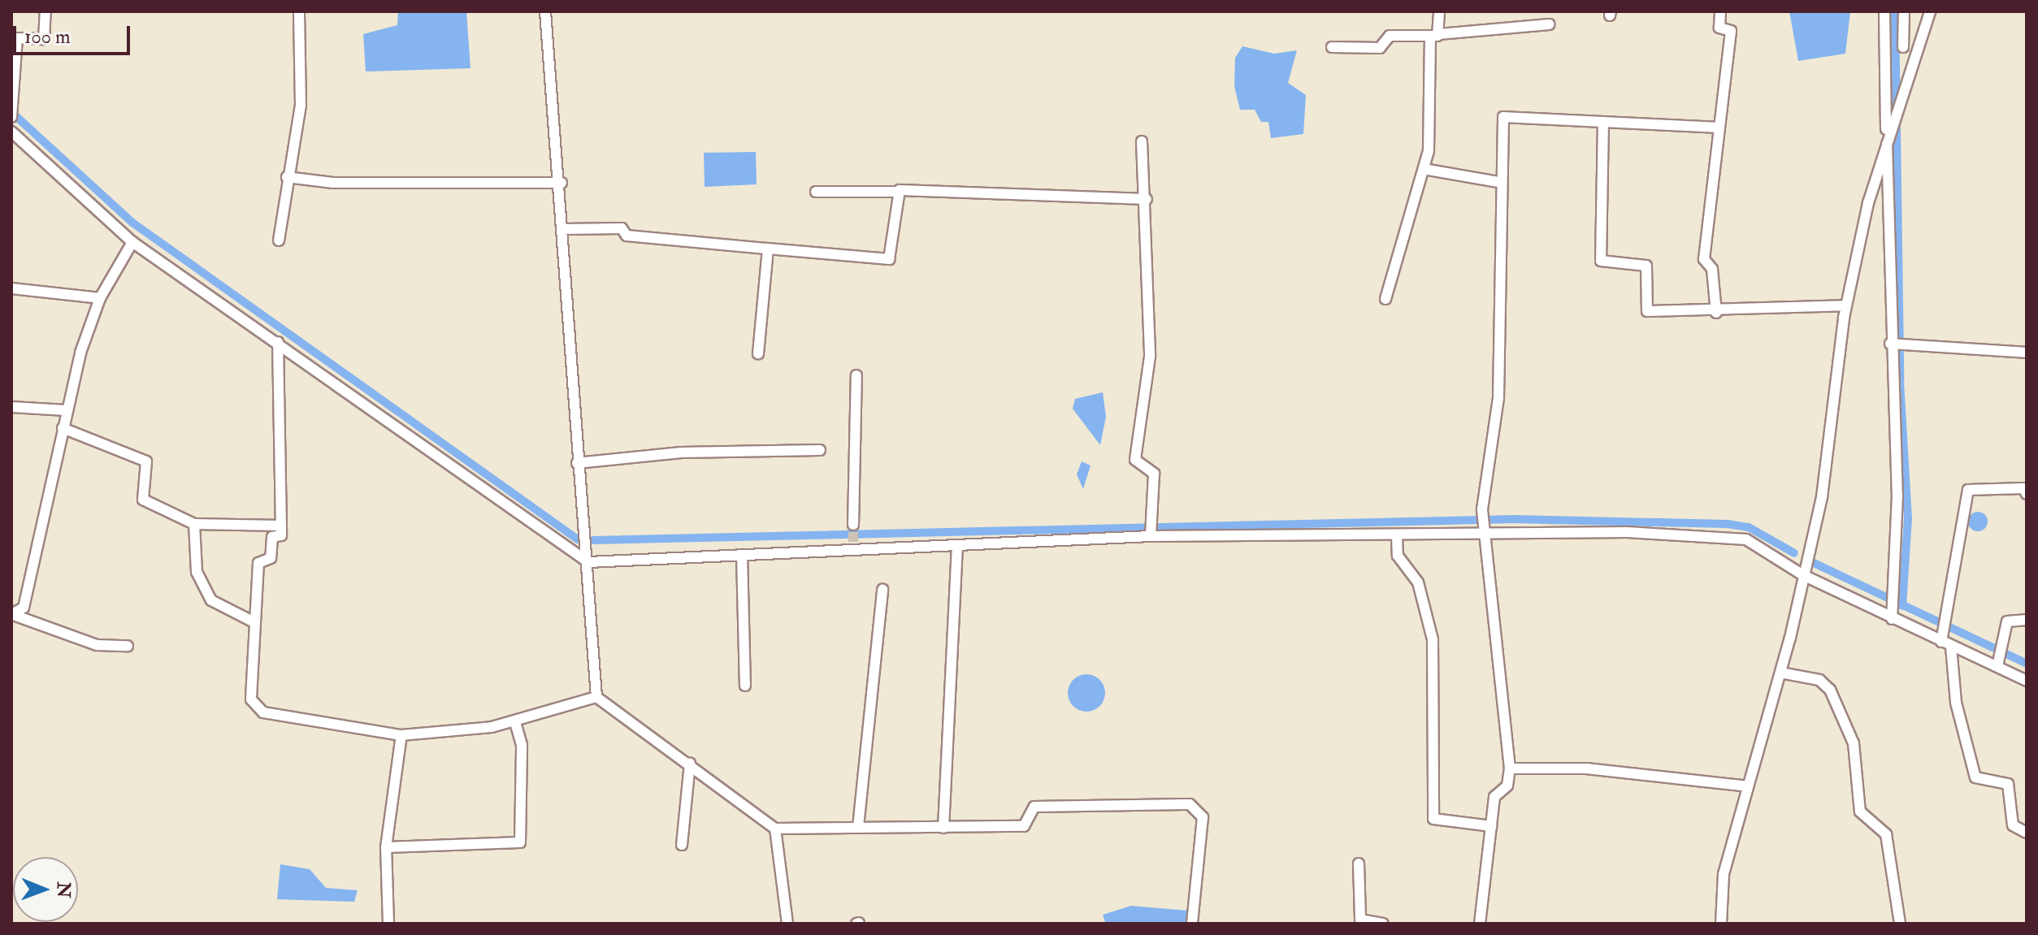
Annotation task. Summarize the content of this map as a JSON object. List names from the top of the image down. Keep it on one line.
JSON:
{"scale_bar":"100 m","north":"right"}
